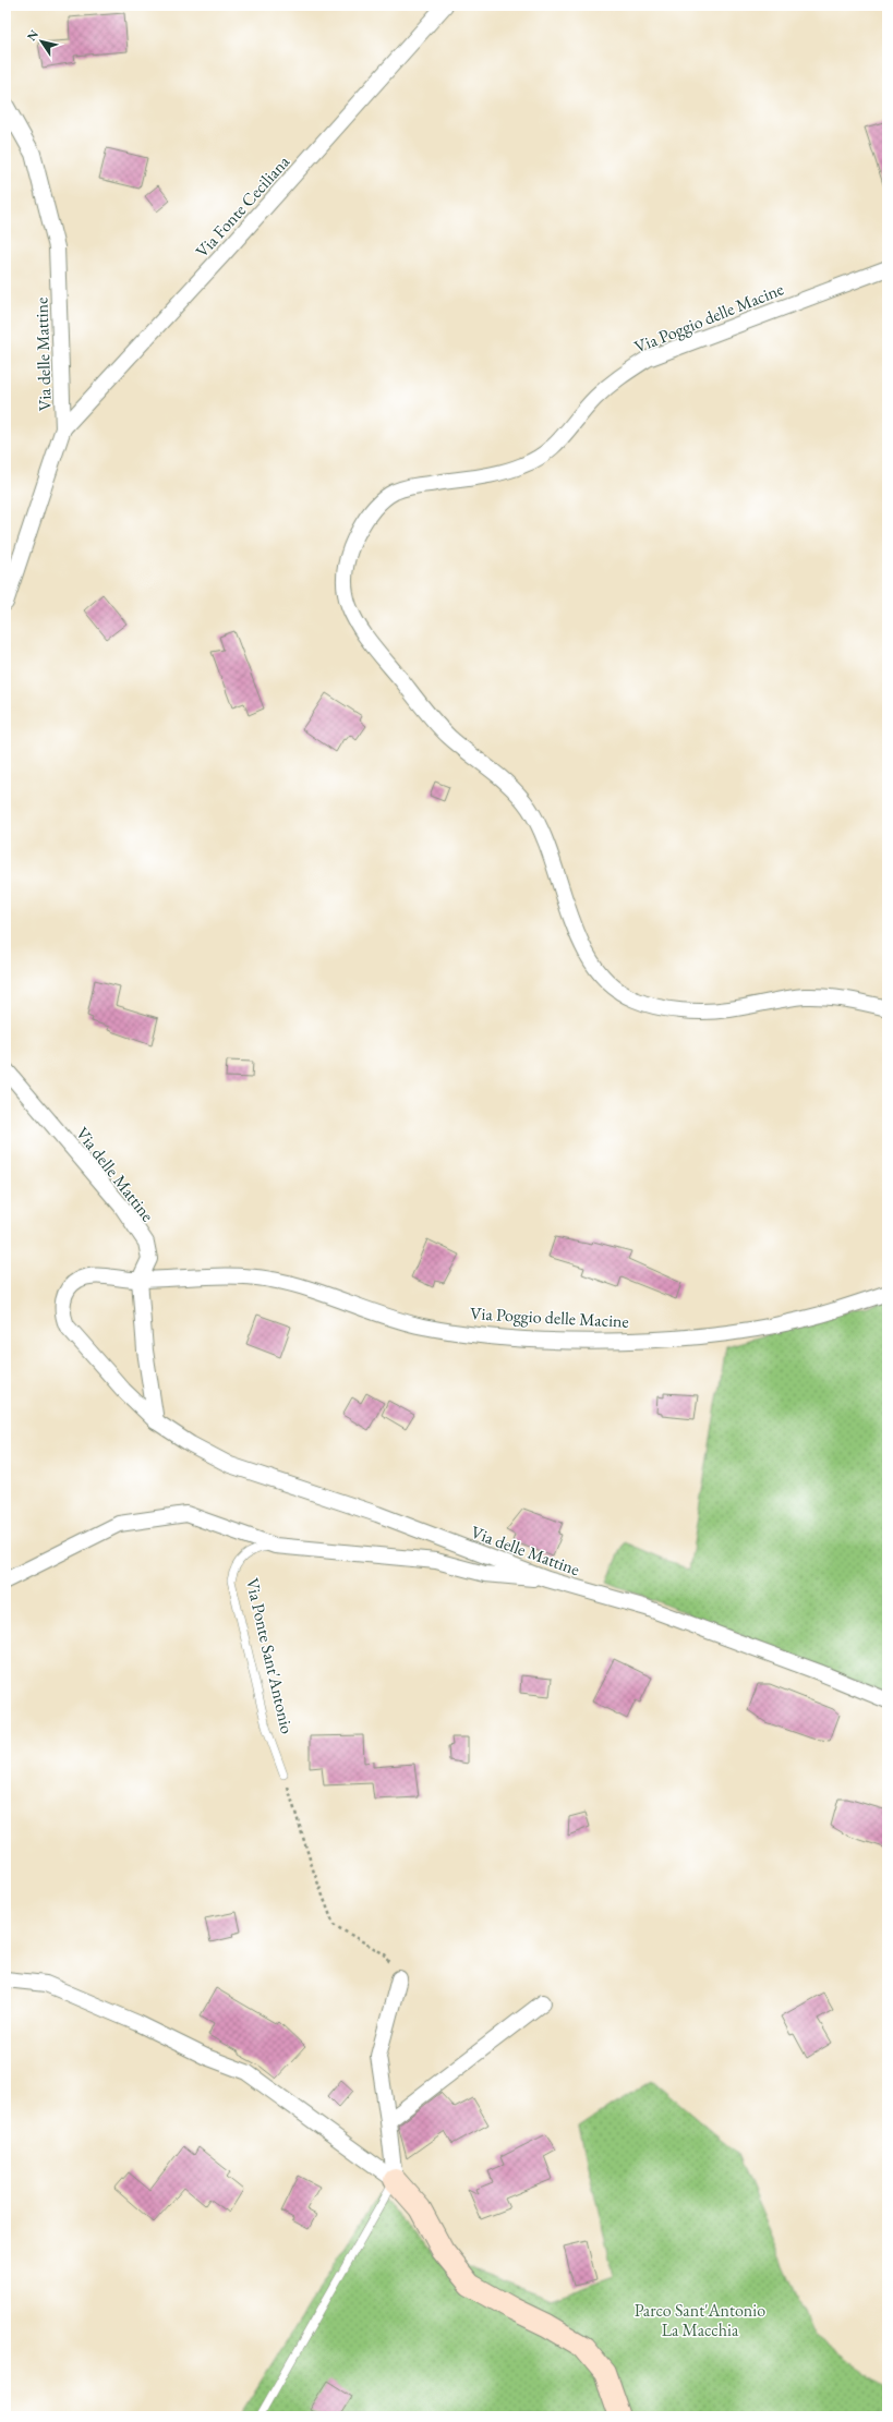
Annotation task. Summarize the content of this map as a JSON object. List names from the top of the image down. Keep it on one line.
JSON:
{"streets":{"street":["Via Fonte Ceciliana","Via Poggio delle Macine","Via delle Mattine","Via Ponte Sant'Antonio"]},"crossings":[["Via Fonte Ceciliana","Via delle Mattine"],["Via Poggio delle Macine","Via delle Mattine"],["Via delle Mattine","Via Ponte Sant'Antonio"]],"parks":["Parco Sant'Antonio La Macchia"],"north":"top left"}
